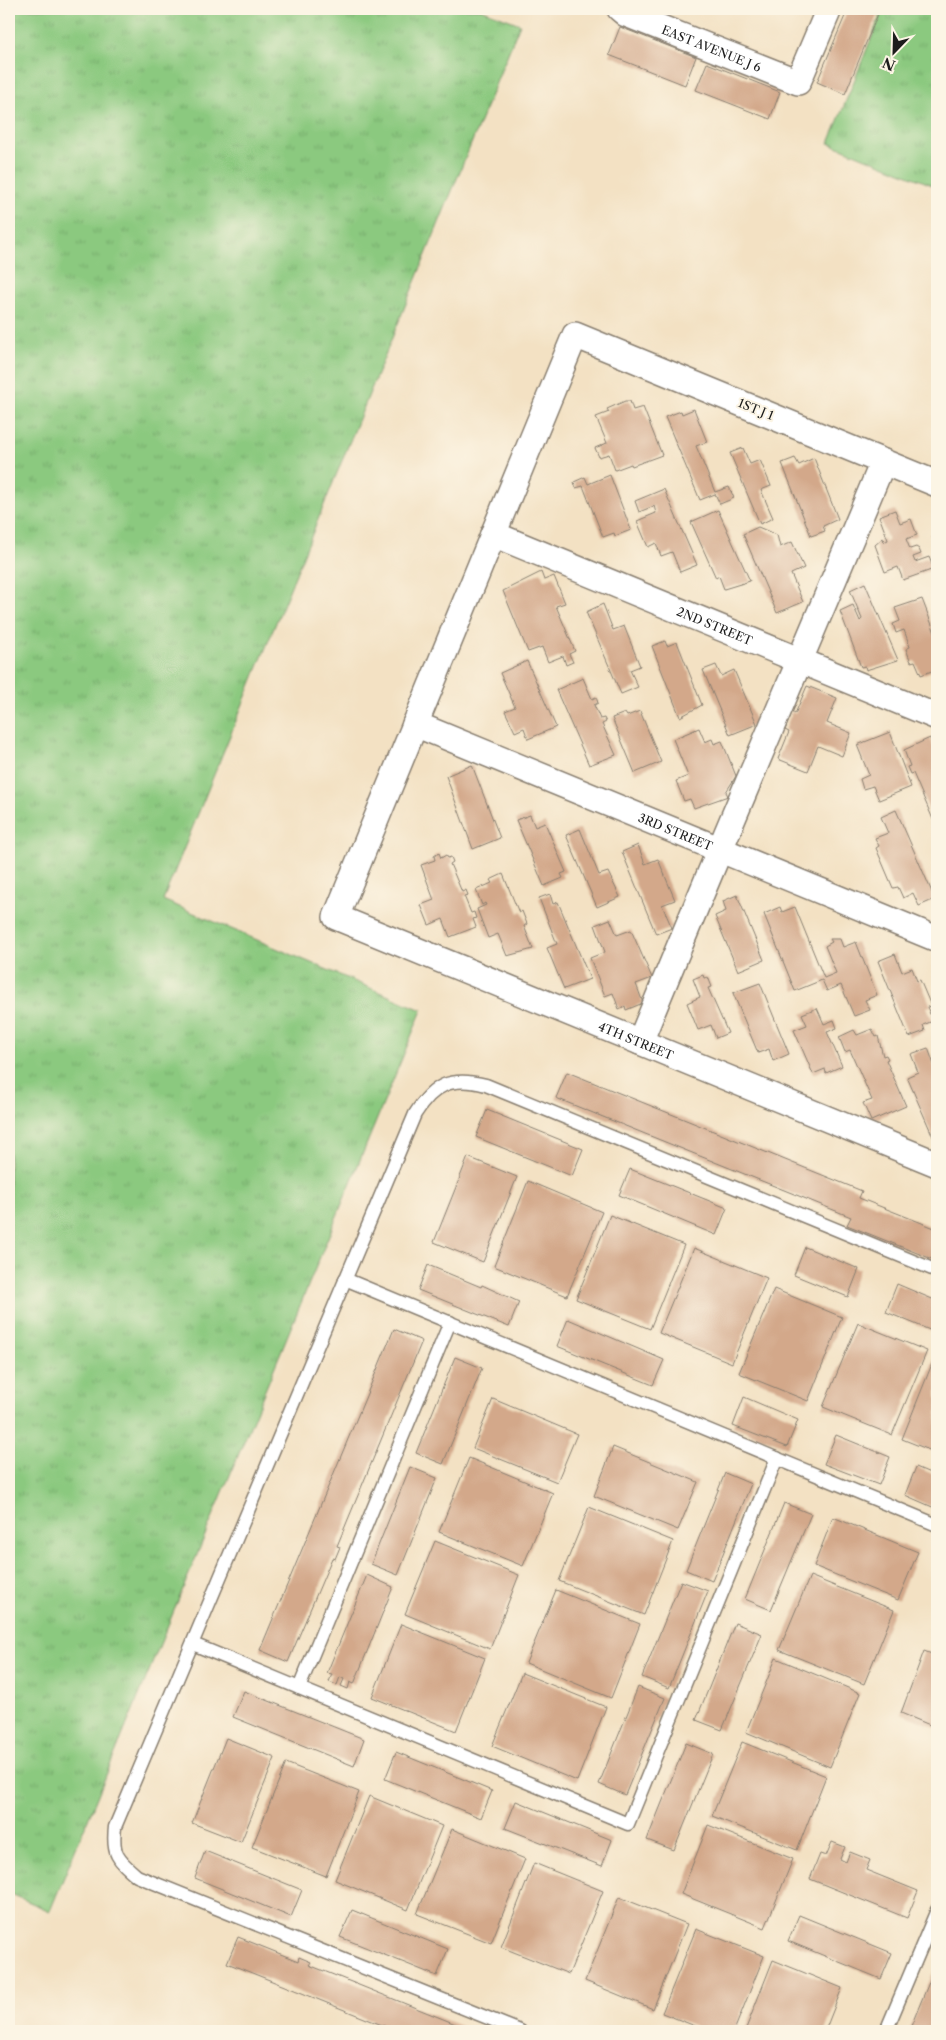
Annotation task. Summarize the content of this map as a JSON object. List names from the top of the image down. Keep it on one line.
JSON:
{"streets":{"street":["EAST AVENUE J 6","1ST J 1","2ND STREET","3RD STREET","4TH STREET"]},"crossings":[["1ST J 1","2ND STREET"],["3RD STREET","4TH STREET"]],"north":"bottom left"}
